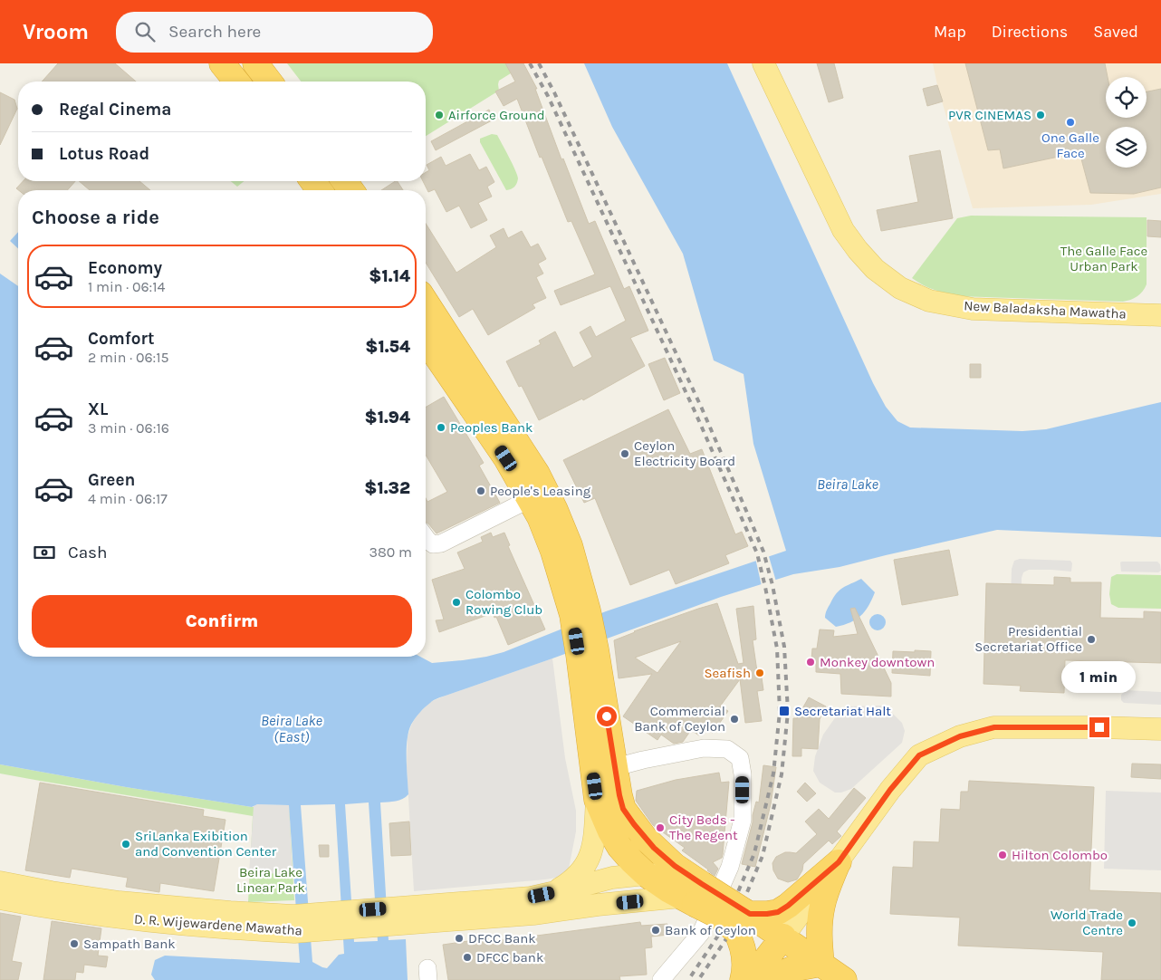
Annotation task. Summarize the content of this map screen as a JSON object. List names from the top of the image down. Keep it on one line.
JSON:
{"streets":{"main road":["New Baladaksha Mawatha","D. R. Wijewardene Mawatha"]},"water":["Beira Lake","Beira Lake (East)"],"parks":["The Galle Face Urban Park","Beira Lake Linear Park"],"places":{"other":["Airforce Ground","PVR CINEMAS","One Galle Face","Peoples Bank","Ceylon Electricity Board","People's Leasing","Colombo Rowing Club","Presidential Secretariat Office","Monkey downtown","Seafish","Commercial Bank of Ceylon","City Beds - The Regent","SriLanka Exibition and Convention Center","Hilton Colombo","World Trade Centre","Bank of Ceylon","DFCC Bank","Sampath Bank","DFCC bank"],"transit":["Secretariat Halt"]},"page":{"header":"Vroom","search":"Search here","nav":["Map","Directions","Saved"],"banner":["Regal Cinema","Lotus Road"],"heading":"Choose a ride","list":[{"name":"Economy","note":"1 min · 06:14","value":"$1.14"},{"name":"Comfort","note":"2 min · 06:15","value":"$1.54"},{"name":"XL","note":"3 min · 06:16","value":"$1.94"},{"name":"Green","note":"4 min · 06:17","value":"$1.32"}],"pay":["Cash","380 m"],"buttons":"Confirm","bubble":"1 min"}}
